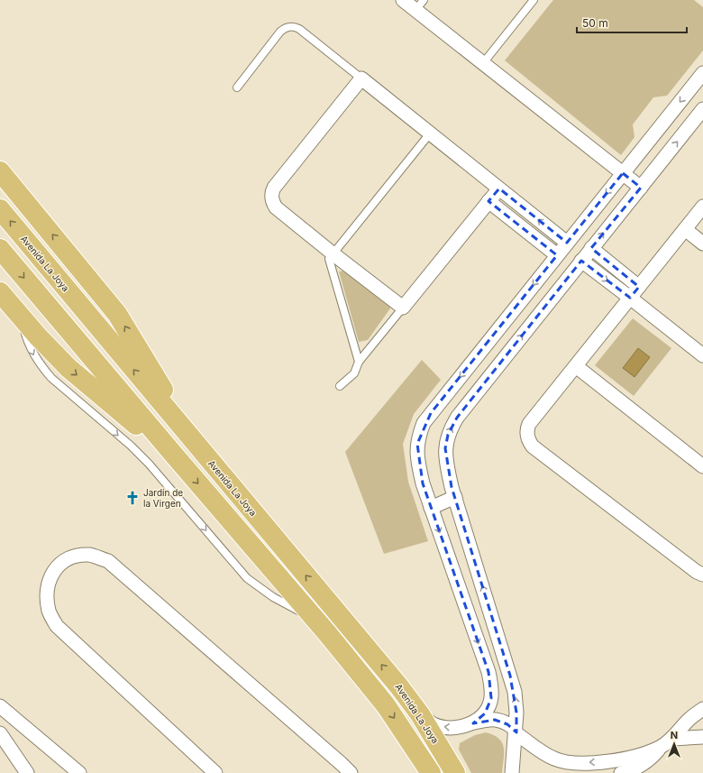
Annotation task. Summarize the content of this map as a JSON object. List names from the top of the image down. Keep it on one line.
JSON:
{"streets":{"main road":["Avenida La Joya"]},"places":{"church":["Jardín de la Virgen"]},"scale_bar":"50 m","north":"top"}
